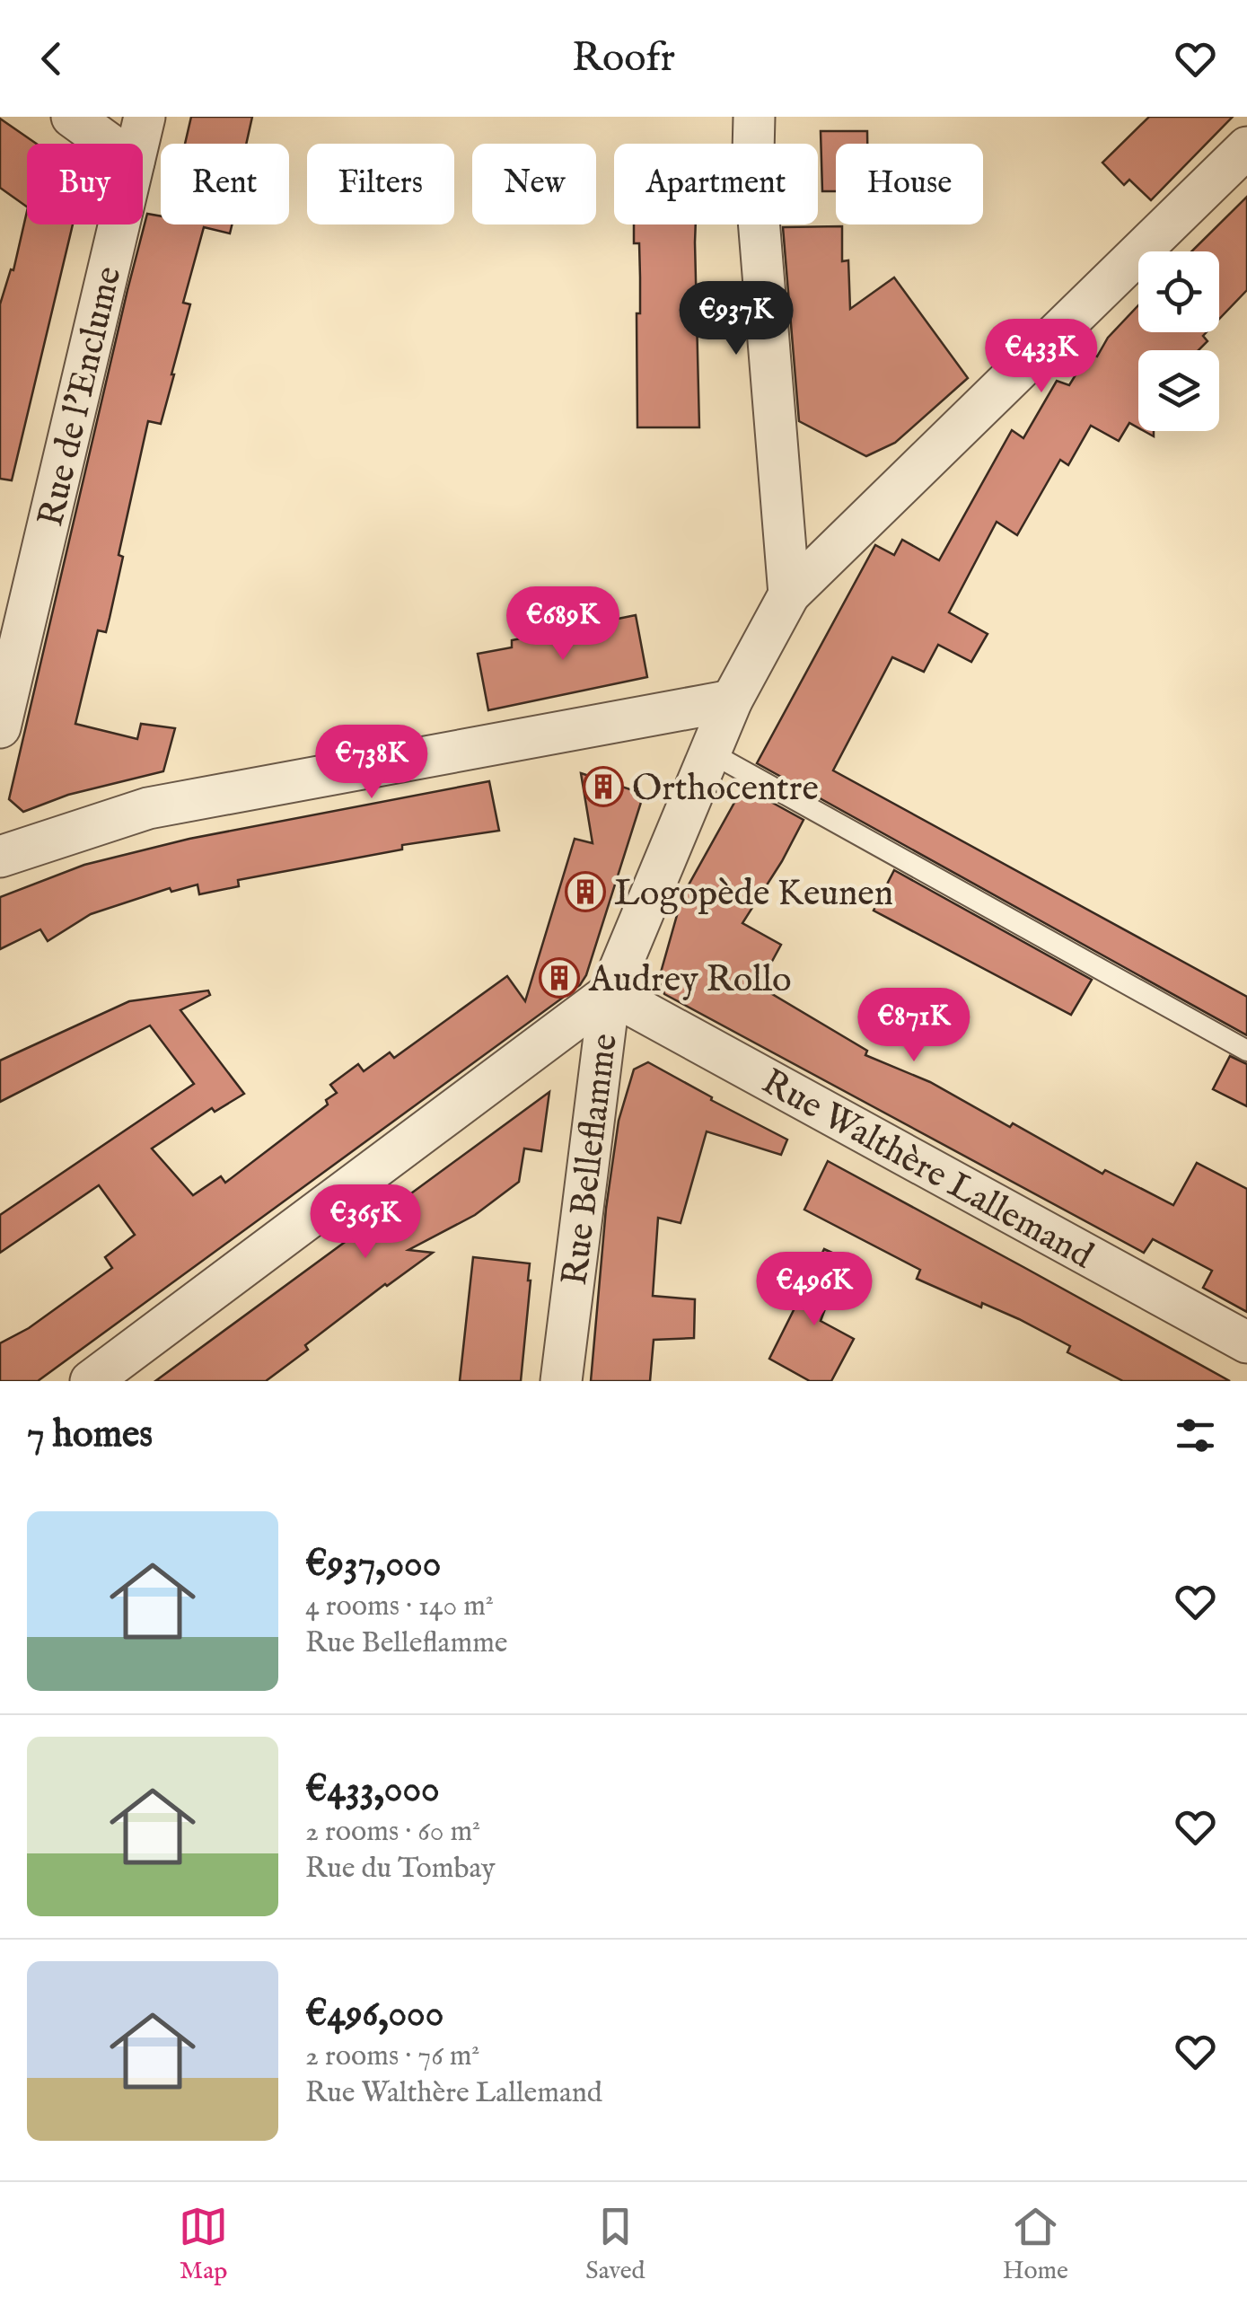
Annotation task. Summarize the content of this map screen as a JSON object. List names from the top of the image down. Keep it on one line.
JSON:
{"streets":{"street":["Rue de l'Enclume","Rue Belleflamme","Rue Walthère Lallemand"]},"crossings":[["Rue Belleflamme","Rue Walthère Lallemand"]],"places":{"building":["Orthocentre","Logopède Keunen","Audrey Rollo"]},"page":{"header":"Roofr","chip":["Buy","Rent","Filters","New","Apartment","House"],"price":["€937K","€433K","€689K","€738K","€871K","€365K","€496K"],"heading":"7 homes","list":[{"name":"€937,000","note":"4 rooms · 140 m² · Rue Belleflamme"},{"name":"€433,000","note":"2 rooms · 60 m² · Rue du Tombay"},{"name":"€496,000","note":"2 rooms · 76 m² · Rue Walthère Lallemand"}],"tabs":["Map","Saved","Home"]}}
